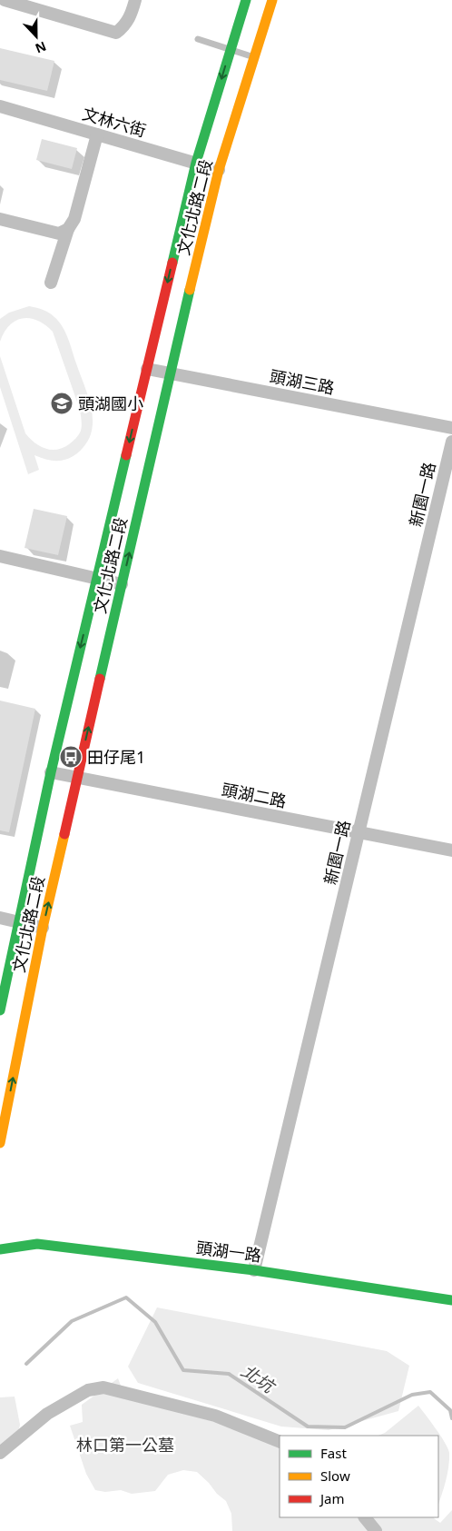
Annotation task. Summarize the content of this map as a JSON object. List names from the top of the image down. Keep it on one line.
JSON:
{"streets":{"street":["文林六街","文化北路二段","頭湖三路","新園一路","頭湖二路","頭湖一路"]},"crossings":[["文林六街","文化北路二段"],["文化北路二段","頭湖三路"],["文化北路二段","頭湖二路"],["新園一路","頭湖二路"],["新園一路","頭湖一路"]],"water":["北坑"],"parks":["林口第一公墓"],"places":{"school or university":["頭湖國小"],"bus stop":["田仔尾1"]},"legend":["Fast","Slow","Jam"],"north":"bottom"}
